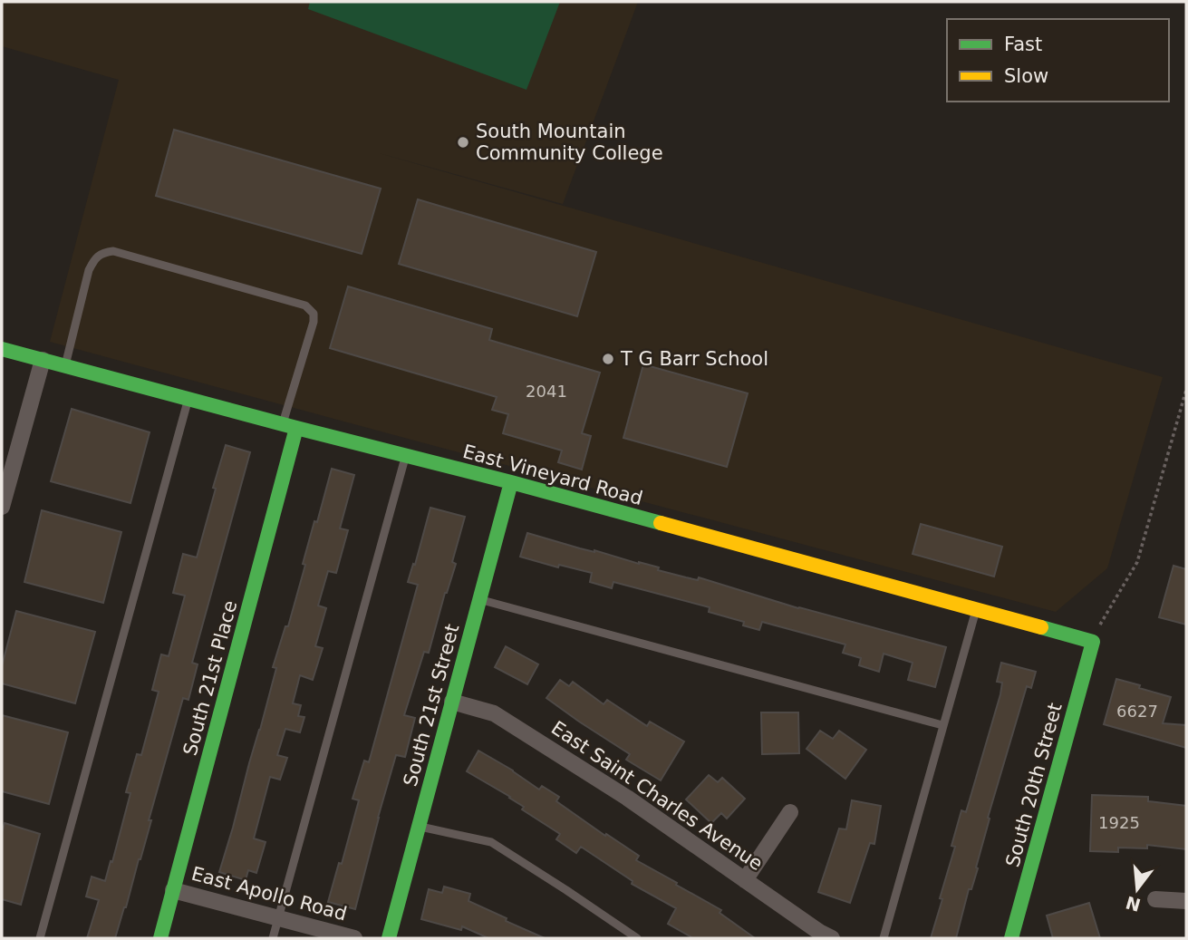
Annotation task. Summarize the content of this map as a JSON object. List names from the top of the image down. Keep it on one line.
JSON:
{"streets":{"street":["East Vineyard Road","South 21st Place","South 21st Street","South 20th Street","East Saint Charles Avenue","East Apollo Road"]},"crossings":[["East Vineyard Road","South 21st Place"],["East Vineyard Road","South 21st Street"],["East Vineyard Road","South 20th Street"],["South 21st Place","East Apollo Road"],["South 21st Street","East Saint Charles Avenue"]],"places":["South Mountain Community College","T G Barr School"],"house_numbers":["2041","6627","1925"],"legend":["Fast","Slow"],"north":"bottom"}
